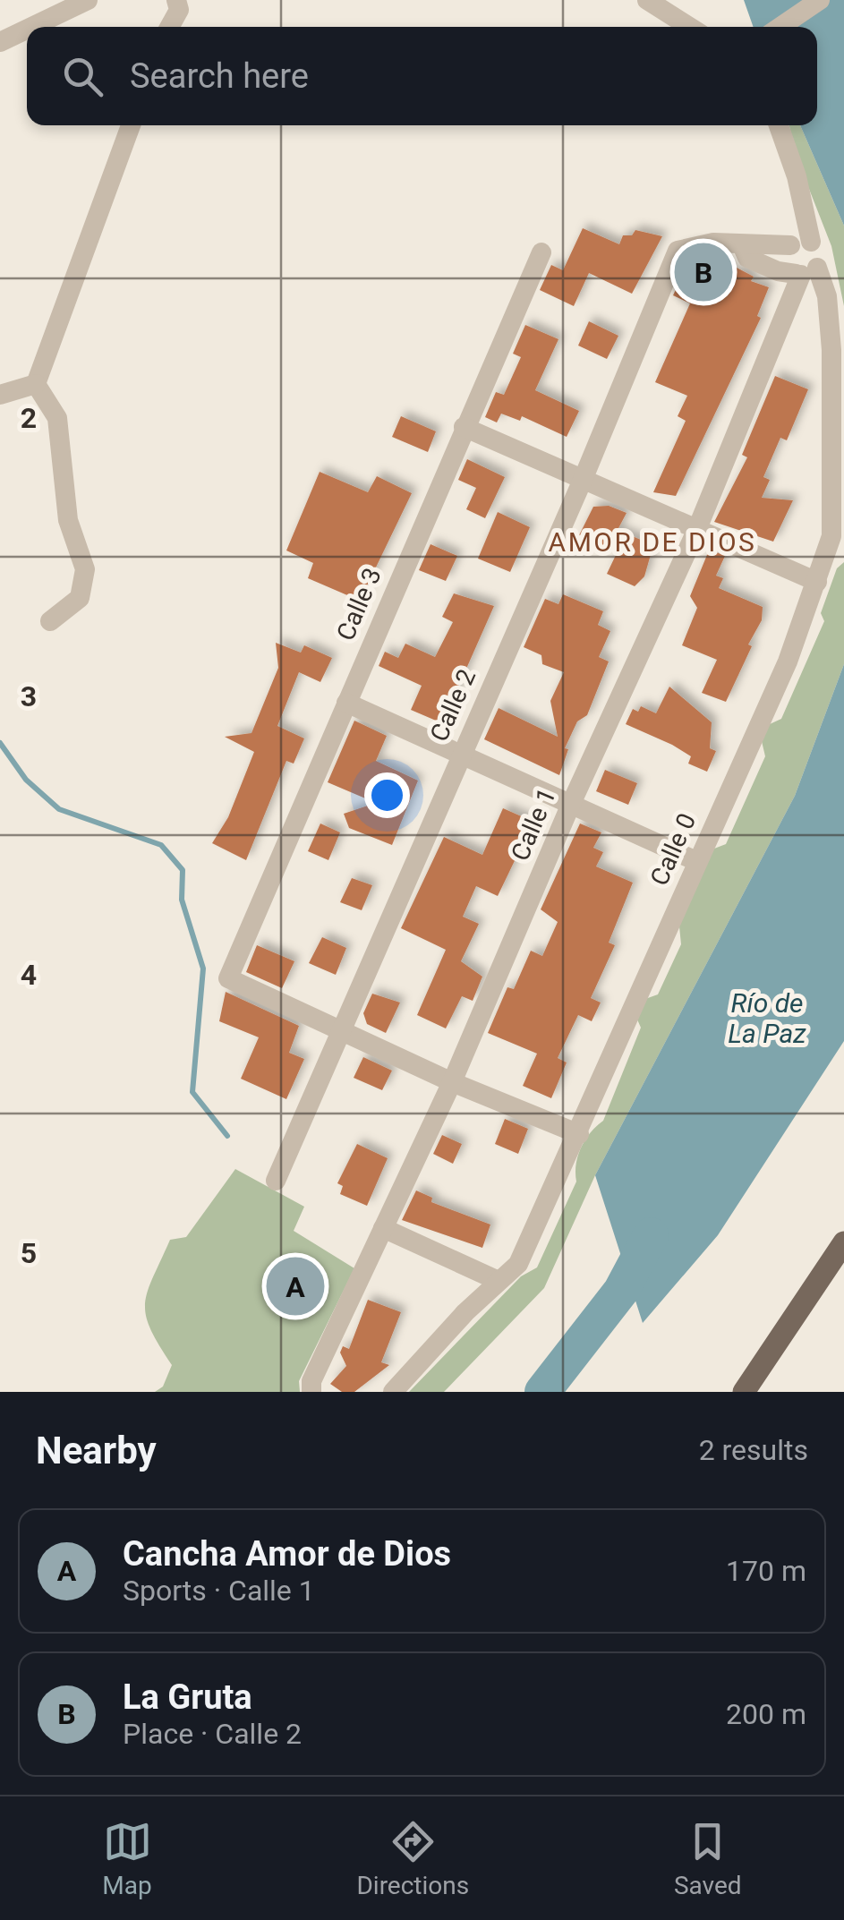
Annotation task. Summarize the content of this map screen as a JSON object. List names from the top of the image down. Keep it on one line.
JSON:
{"streets":{"street":["Calle 3","Calle 2","Calle 1","Calle 0"]},"crossings":[["Calle 3","Calle 2"],["Calle 1","Calle 0"]],"districts":["AMOR DE DIOS"],"water":["Río de La Paz"],"page":{"search":"Search here","pins":["B","A"],"heading":["Nearby","2 results"],"list":[{"mark":"A","name":"Cancha Amor de Dios","note":"Sports · Calle 1","value":"170 m"},{"mark":"B","name":"La Gruta","note":"Place · Calle 2","value":"200 m"}],"nav":["Map","Directions","Saved"]},"grid":{"rows":["2","3","4","5"]}}
